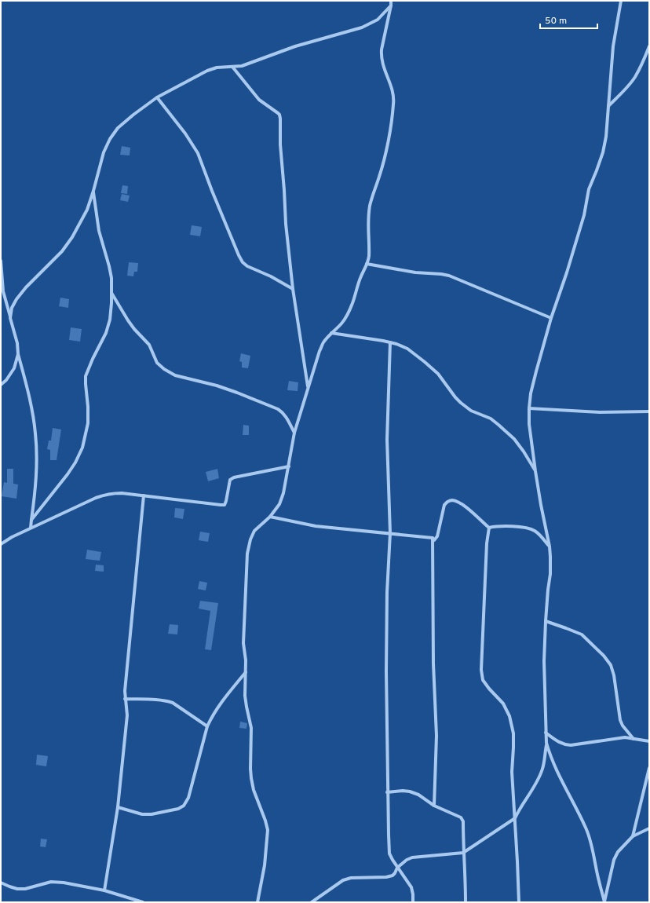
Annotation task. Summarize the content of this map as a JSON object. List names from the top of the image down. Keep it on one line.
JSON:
{"scale_bar":"50 m"}
